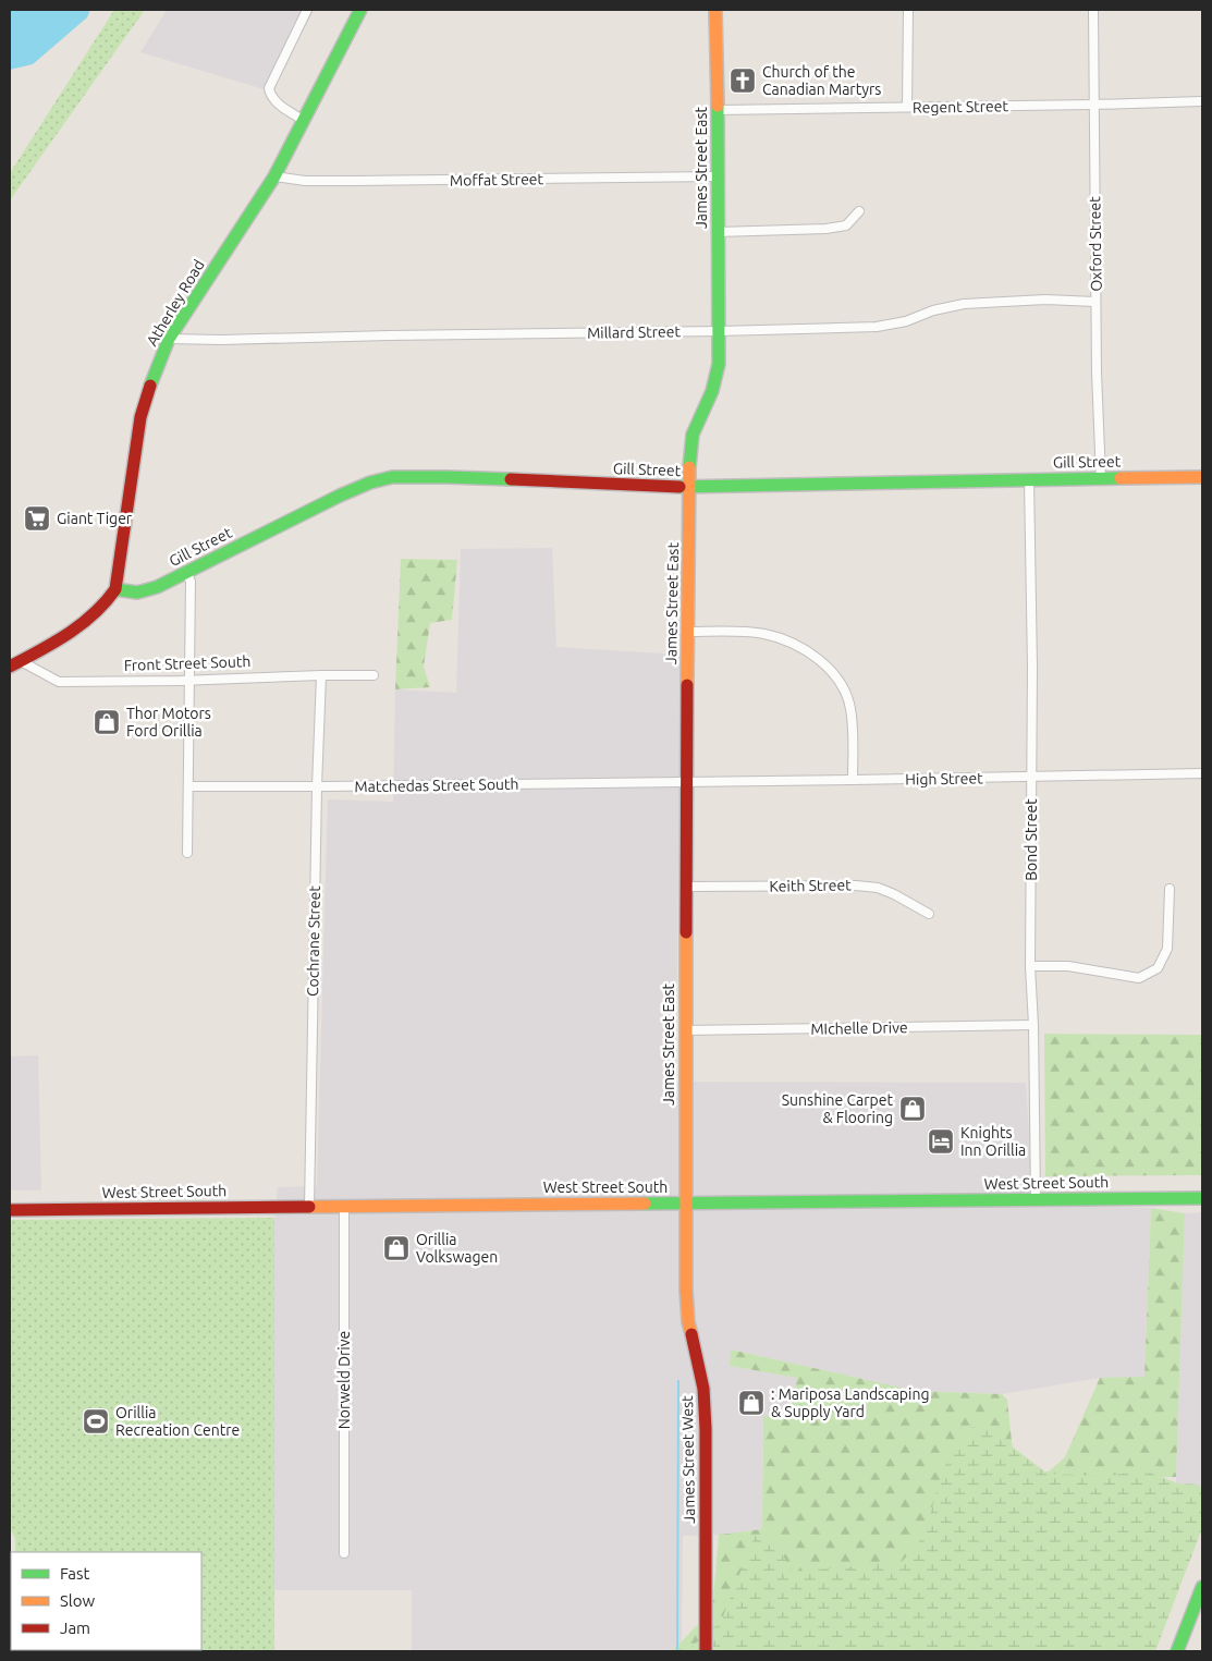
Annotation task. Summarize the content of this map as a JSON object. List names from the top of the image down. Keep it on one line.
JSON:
{"streets":{"main road":["James Street East","Atherley Road","Gill Street","West Street South","James Street West"],"street":["Regent Street","Moffat Street","Oxford Street","Millard Street","Front Street South","High Street","Matchedas Street South","Bond Street","Keith Street","Cochrane Street","MIchelle Drive","Norweld Drive"]},"crossings":[["Regent Street","James Street East"],["Regent Street","Oxford Street"],["James Street East","Moffat Street"],["James Street East","Millard Street"],["James Street East","Gill Street"],["James Street East","High Street"],["James Street East","Matchedas Street South"],["James Street East","Keith Street"],["James Street East","MIchelle Drive"],["James Street East","West Street South"],["James Street East","James Street West"],["Moffat Street","Atherley Road"],["Oxford Street","Millard Street"],["Oxford Street","Gill Street"],["Atherley Road","Millard Street"],["Atherley Road","Gill Street"],["Gill Street","Bond Street"],["Front Street South","Cochrane Street"],["High Street","Matchedas Street South"],["High Street","Bond Street"],["Matchedas Street South","Cochrane Street"],["Bond Street","MIchelle Drive"],["Bond Street","West Street South"],["Cochrane Street","West Street South"],["West Street South","Norweld Drive"],["West Street South","James Street West"]],"places":{"church":["Church of the Canadian Martyrs"],"supermarket":["Giant Tiger"],"shop":["Thor Motors Ford Orillia","Sunshine Carpet & Flooring","Orillia Volkswagen",": Mariposa Landscaping & Supply Yard"],"hotel":["Knights Inn Orillia"],"sports":["Orillia Recreation Centre"]},"legend":["Fast","Slow","Jam"]}
